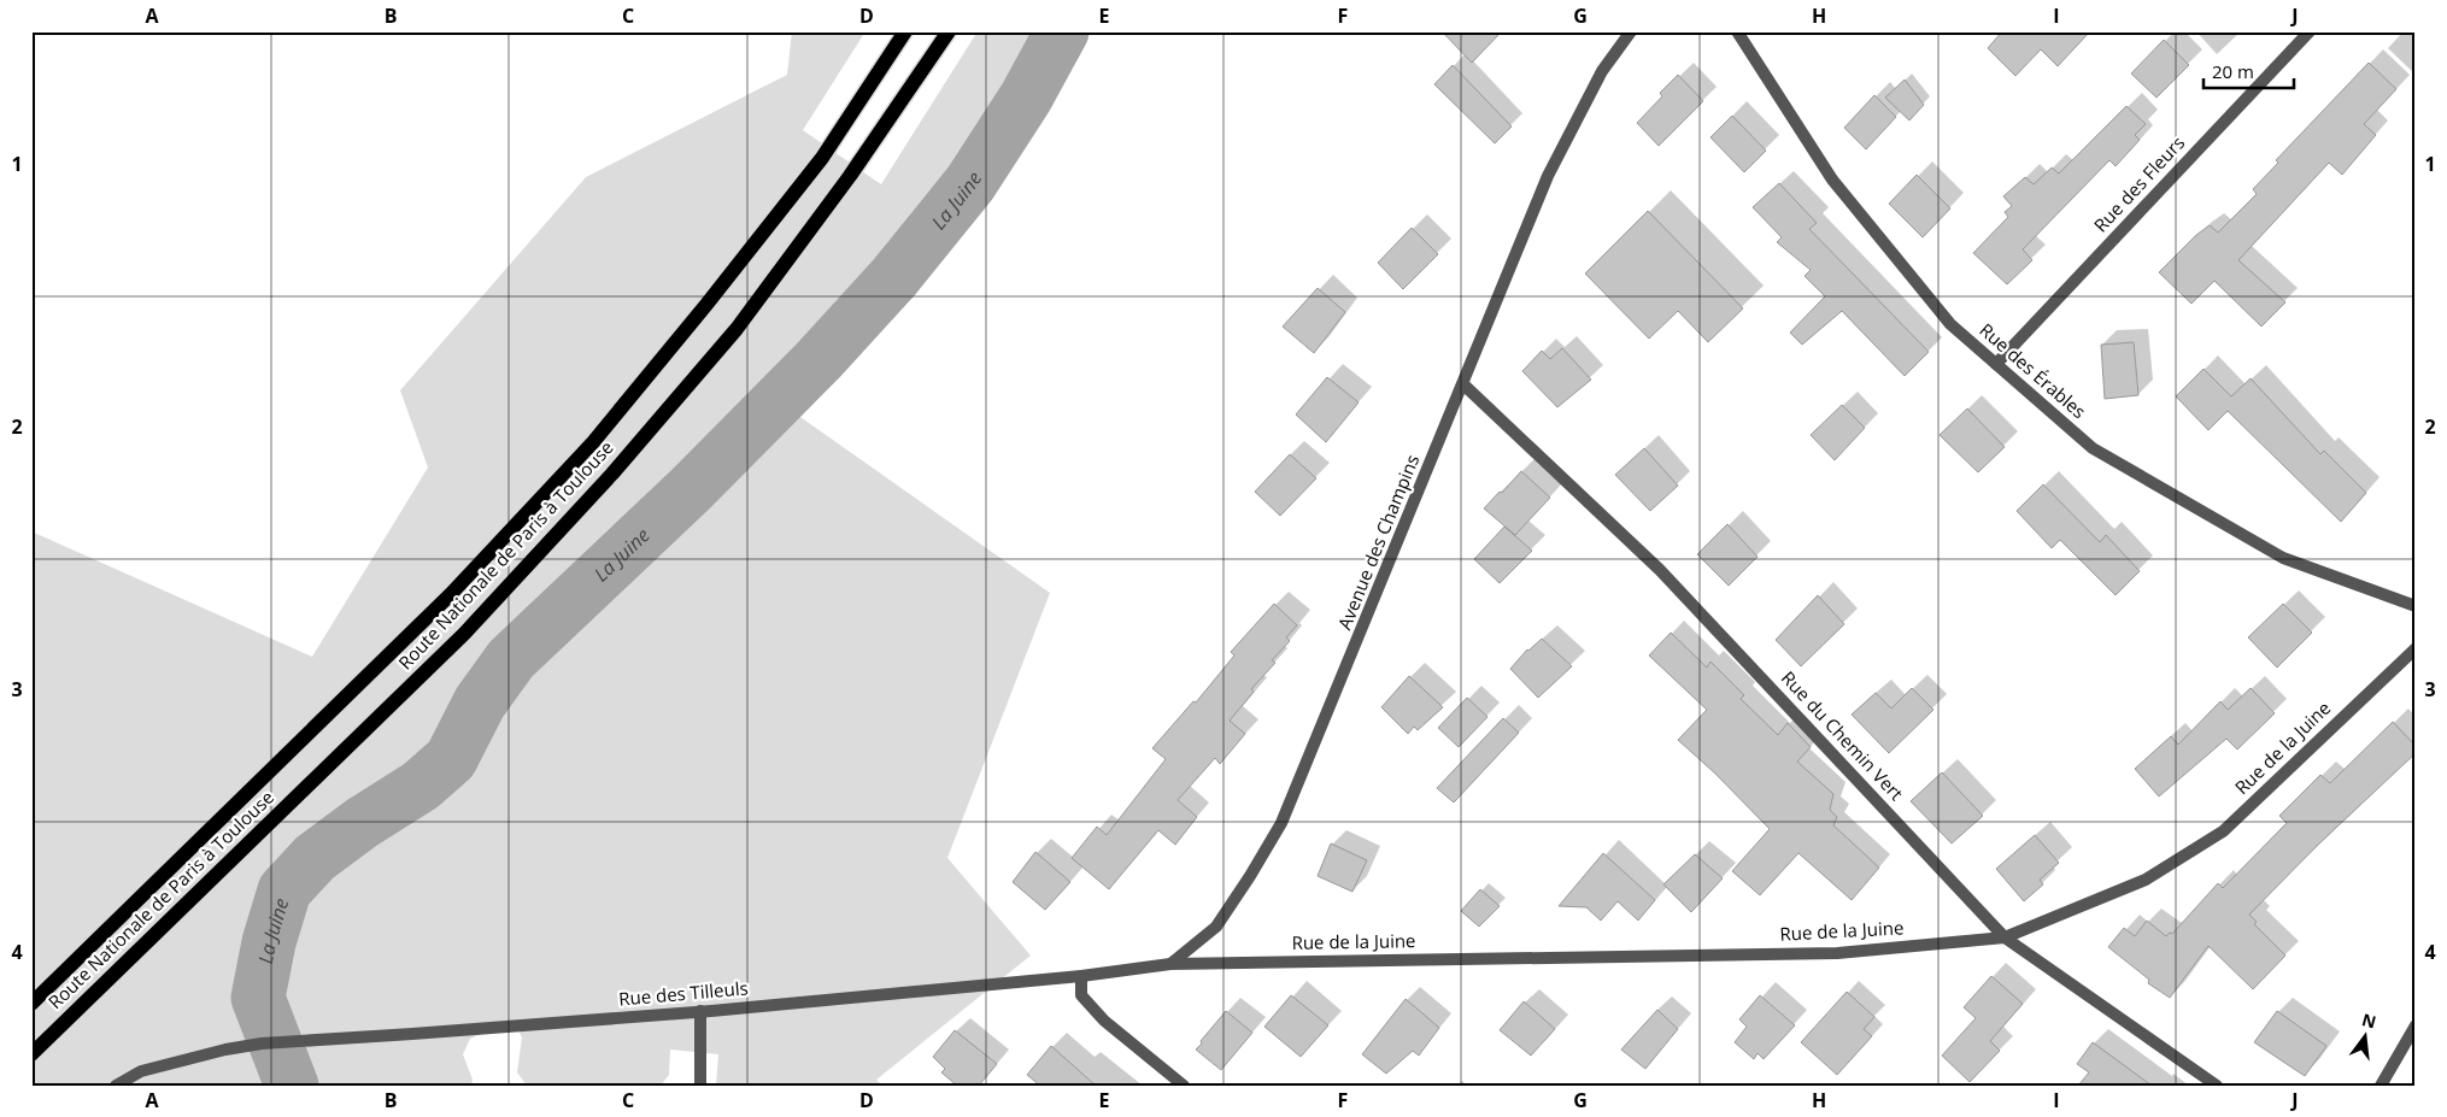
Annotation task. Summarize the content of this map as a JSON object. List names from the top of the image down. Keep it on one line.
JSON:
{"streets":{"main road":["Route Nationale de Paris à Toulouse"],"street":["Rue des Fleurs","Rue des Érables","Avenue des Champins","Rue du Chemin Vert","Rue de la Juine","Rue des Tilleuls"]},"crossings":[["Rue des Fleurs","Rue des Érables"],["Avenue des Champins","Rue du Chemin Vert"],["Avenue des Champins","Rue de la Juine"],["Rue du Chemin Vert","Rue de la Juine"]],"water":["La Juine"],"scale_bar":"20 m","north":"top","grid":{"columns":["A","B","C","D","E","F","G","H","I","J"],"rows":["1","2","3","4"]}}
